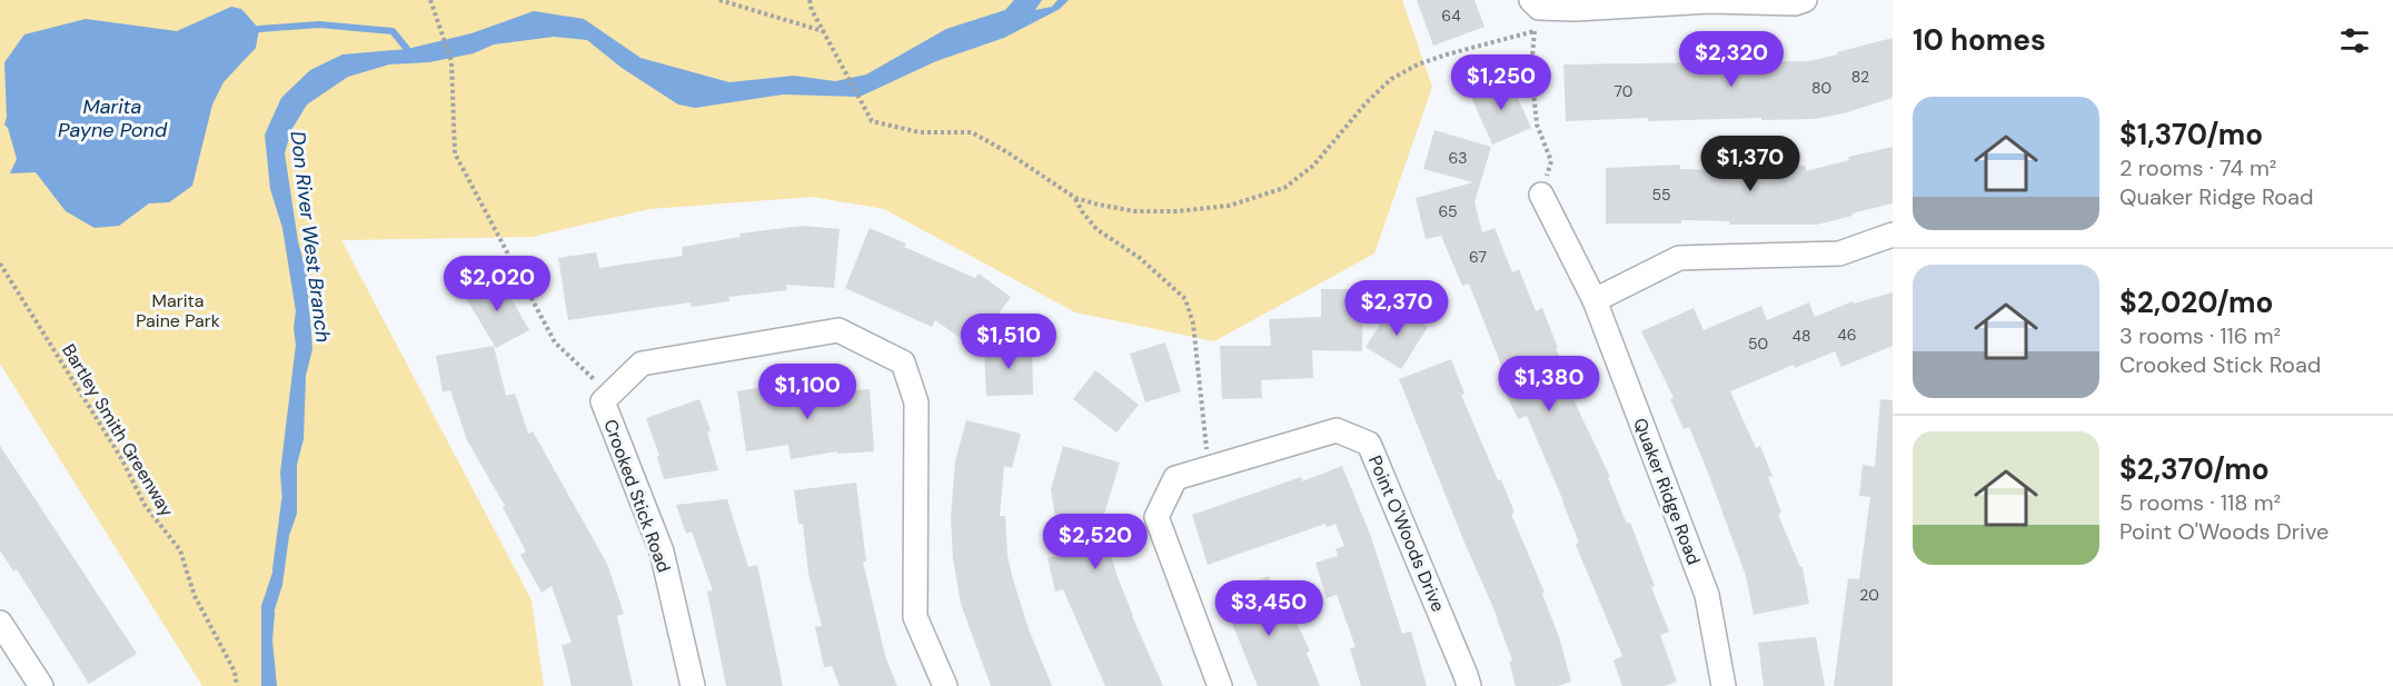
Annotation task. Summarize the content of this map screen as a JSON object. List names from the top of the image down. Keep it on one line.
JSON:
{"streets":{"street":["Quaker Ridge Road","Crooked Stick Road","Point O'Woods Drive"],"path":["Bartley Smith Greenway"]},"water":["Marita Payne Pond","Don River West Branch"],"parks":["Marita Paine Park"],"house_numbers":["64","82","80","70","63","55","65","67","46","48","50","20"],"page":{"heading":"10 homes","price":["$2,320","$1,250","$1,370","$2,020","$2,370","$1,510","$1,380","$1,100","$2,520","$3,450"],"list":[{"name":"$1,370/mo","note":"2 rooms · 74 m² · Quaker Ridge Road"},{"name":"$2,020/mo","note":"3 rooms · 116 m² · Crooked Stick Road"},{"name":"$2,370/mo","note":"5 rooms · 118 m² · Point O'Woods Drive"}]}}
